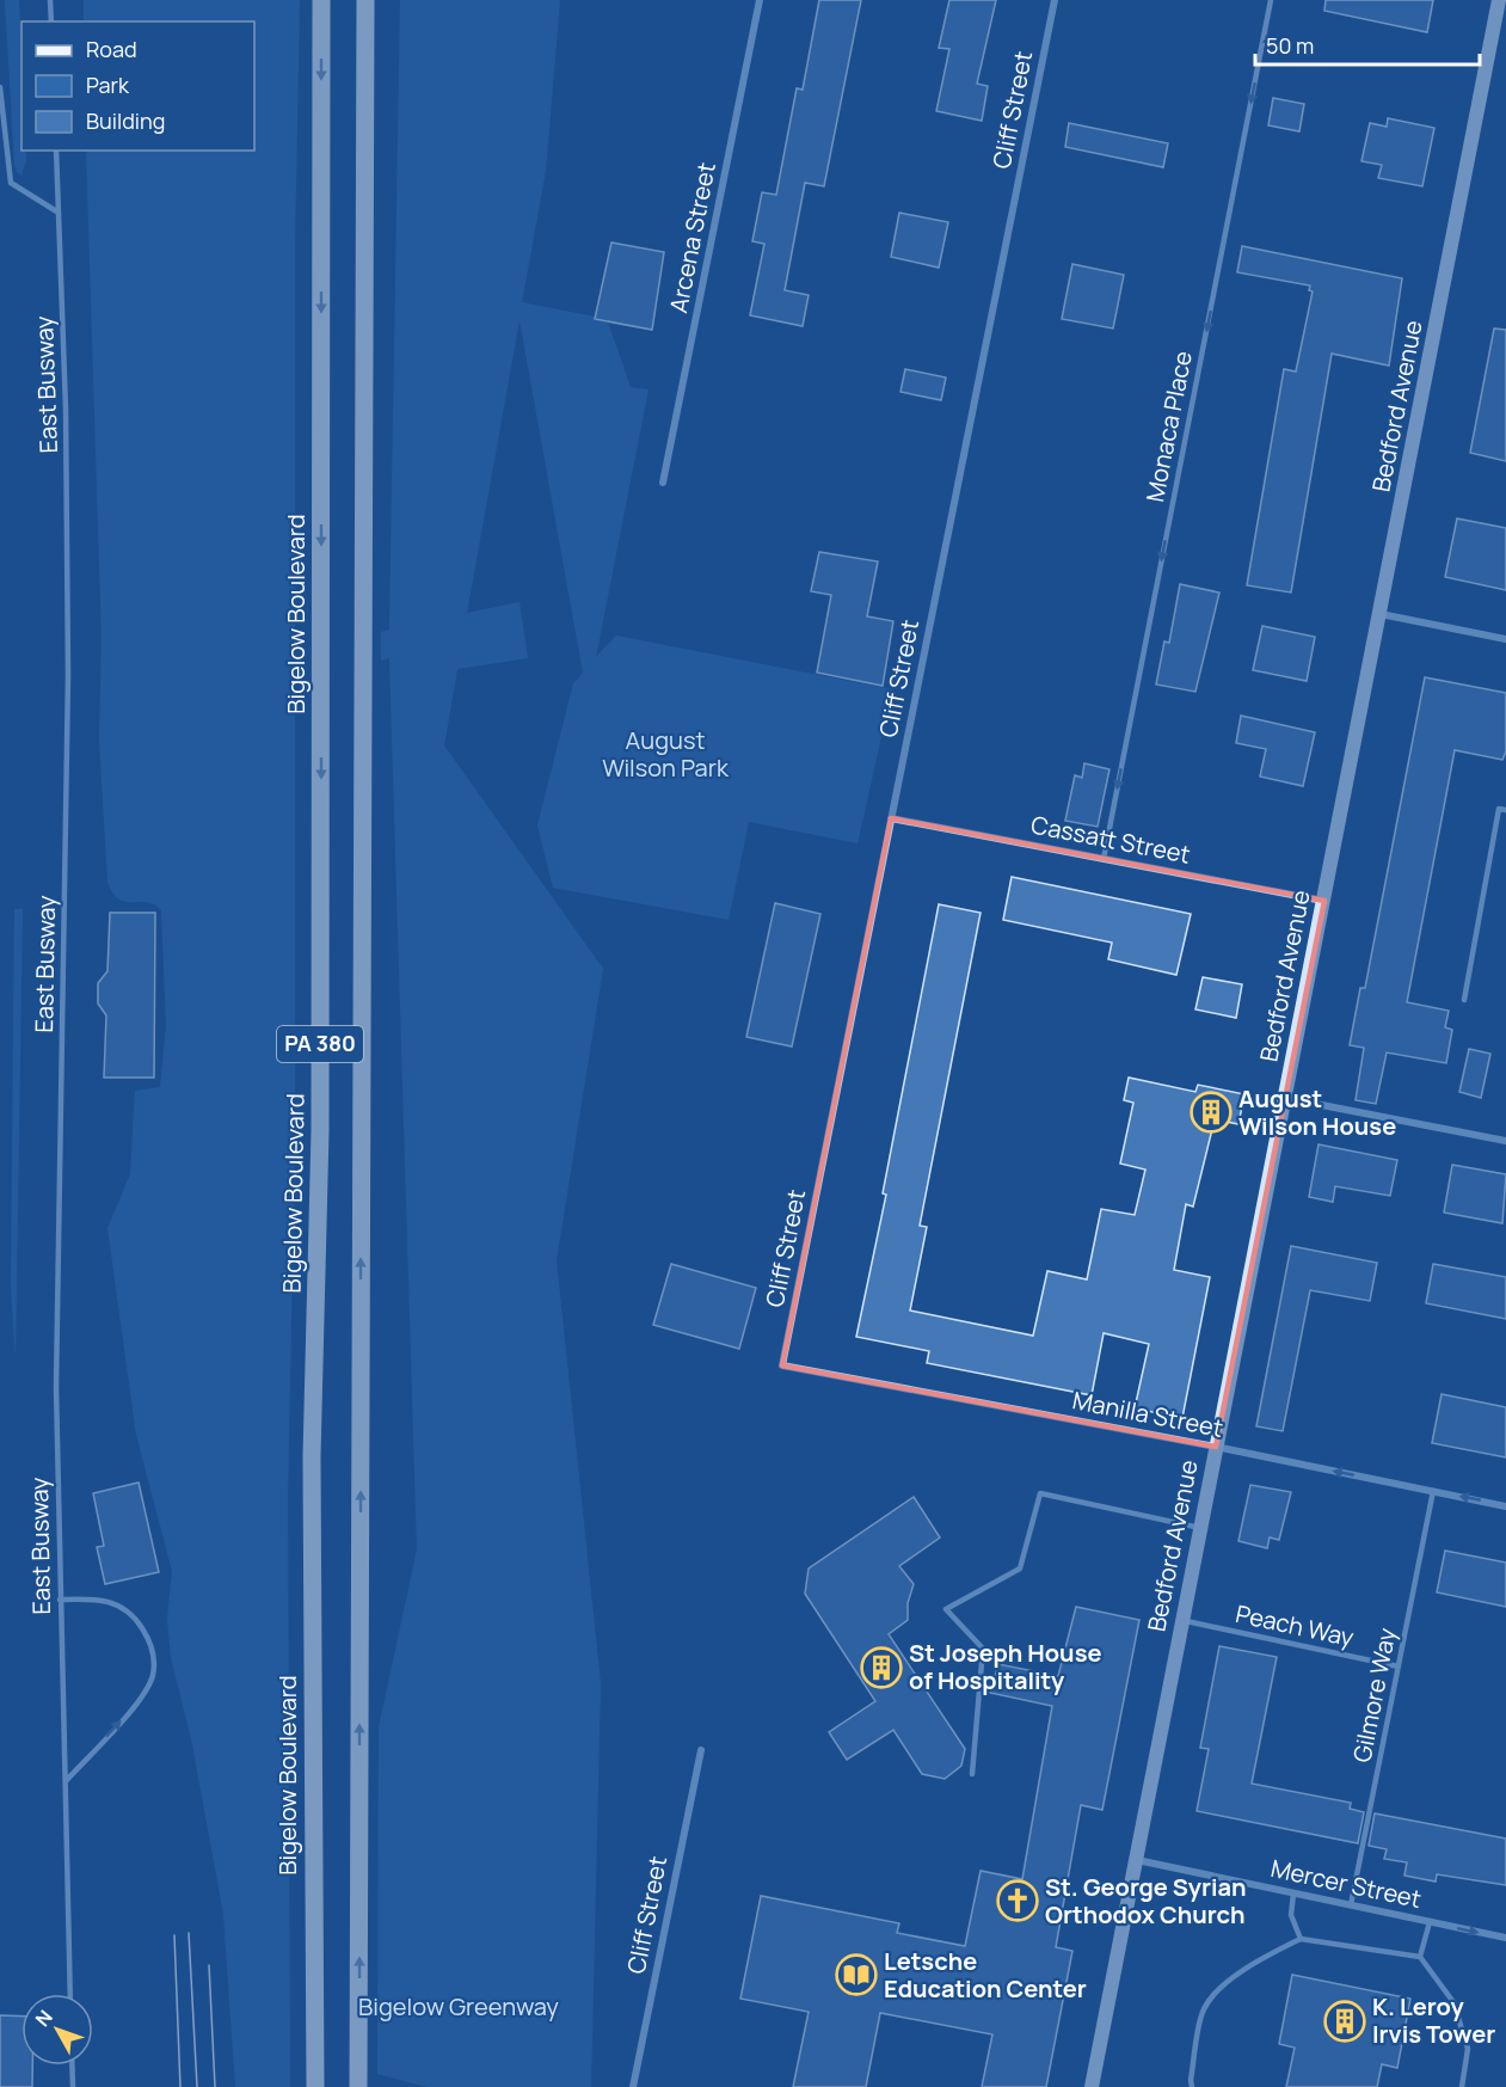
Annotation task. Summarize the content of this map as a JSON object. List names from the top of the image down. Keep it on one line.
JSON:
{"streets":{"main road":["Bigelow Boulevard","PA 380"],"street":["Cliff Street","Arcena Street","Bedford Avenue","Cassatt Street","Manilla Street","Mercer Street"],"lane":["East Busway","Monaca Place","Peach Way","Gilmore Way"]},"crossings":[["Cliff Street","Cassatt Street"],["Cliff Street","Manilla Street"],["Bedford Avenue","Cassatt Street"],["Bedford Avenue","Manilla Street"],["Bedford Avenue","Peach Way"],["Bedford Avenue","Mercer Street"],["Monaca Place","Cassatt Street"],["Manilla Street","Gilmore Way"],["Peach Way","Gilmore Way"],["Gilmore Way","Mercer Street"]],"one_way":["Monaca Place","Manilla Street"],"parks":["August Wilson Park","Bigelow Greenway"],"places":{"building":["August Wilson House","St Joseph House of Hospitality","K. Leroy Irvis Tower"],"church":["St. George Syrian Orthodox Church"],"library":["Letsche Education Center"]},"legend":["Road","Park","Building"],"scale_bar":"50 m","north":"top left"}
